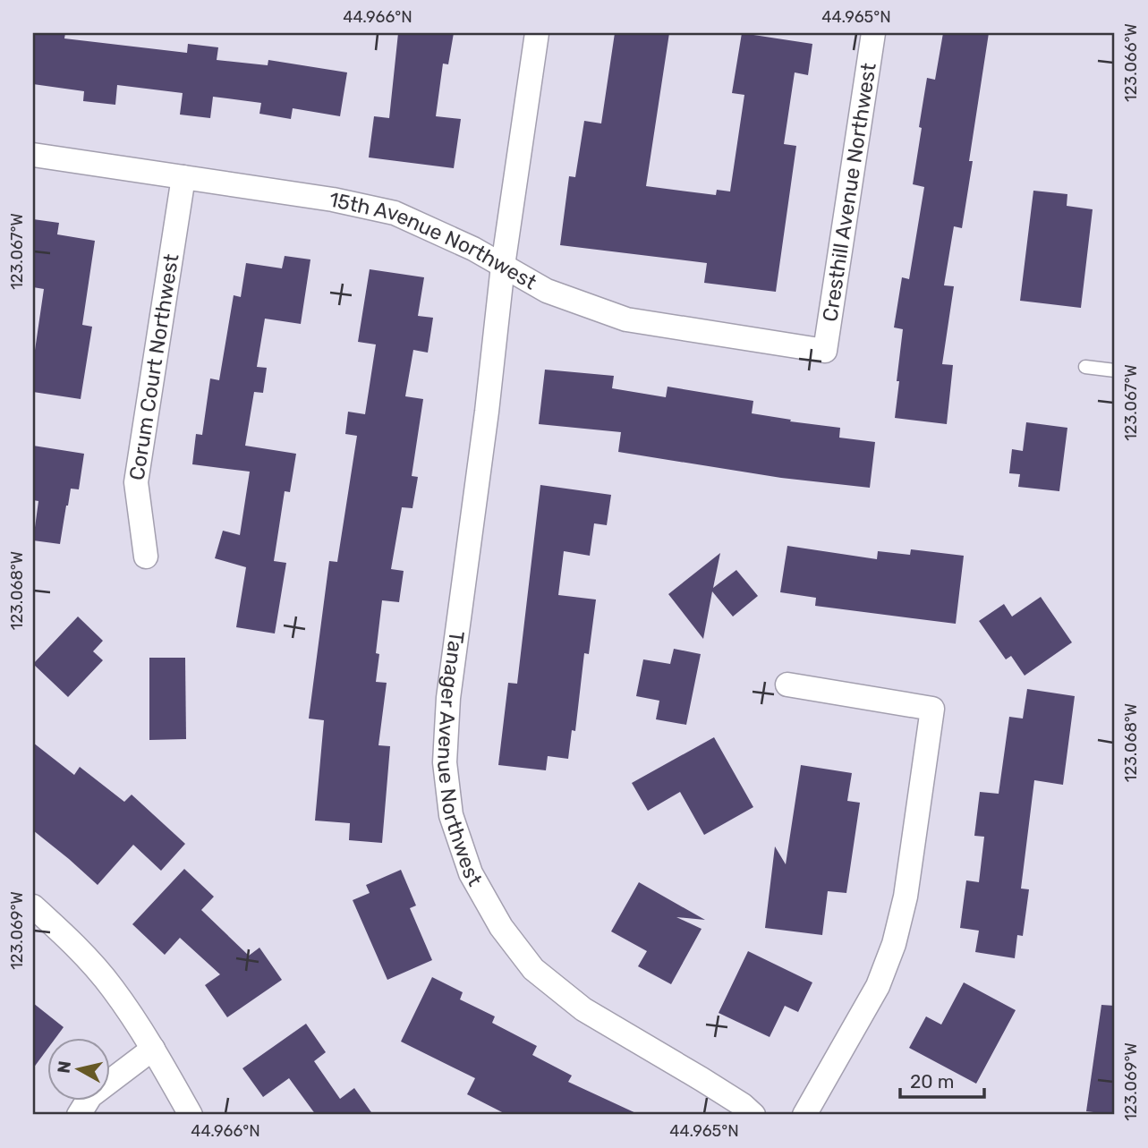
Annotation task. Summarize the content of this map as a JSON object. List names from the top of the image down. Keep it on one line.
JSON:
{"streets":{"street":["Cresthill Avenue Northwest","15th Avenue Northwest","Corum Court Northwest","Tanager Avenue Northwest"]},"crossings":[["Cresthill Avenue Northwest","15th Avenue Northwest"],["15th Avenue Northwest","Corum Court Northwest"],["15th Avenue Northwest","Tanager Avenue Northwest"]],"scale_bar":"20 m","north":"left","coordinates":["44.966°N","44.965°N","123.066°W","123.067°W","123.068°W","123.069°W"]}
